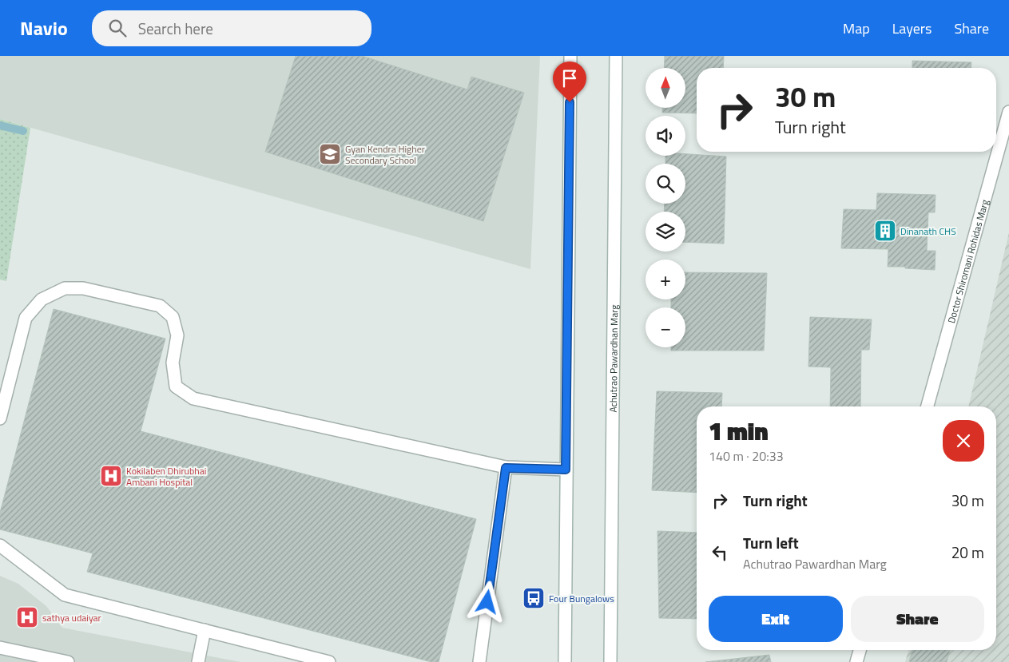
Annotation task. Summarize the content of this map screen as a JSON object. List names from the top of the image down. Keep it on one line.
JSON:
{"streets":{"main road":["Doctor Shiromani Rohidas Marg","Achutrao Pawardhan Marg"]},"places":{"school or university":["Gyan Kendra Higher Secondary School"],"building":["Dinanath CHS"],"hospital":["Kokilaben Dhirubhai Ambani Hospital","sathya udaiyar"],"bus stop":["Four Bungalows"]},"north":"top","page":{"header":"Navio","search":"Search here","nav":["Map","Layers","Share"],"map_buttons":["+","−"],"turn":["30 m","Turn right"],"heading":["1 min","140 m · 20:33"],"list":[{"name":"Turn right","value":"30 m"},{"name":"Turn left","note":"Achutrao Pawardhan Marg","value":"20 m"}],"buttons":["Exit","Share"]}}
